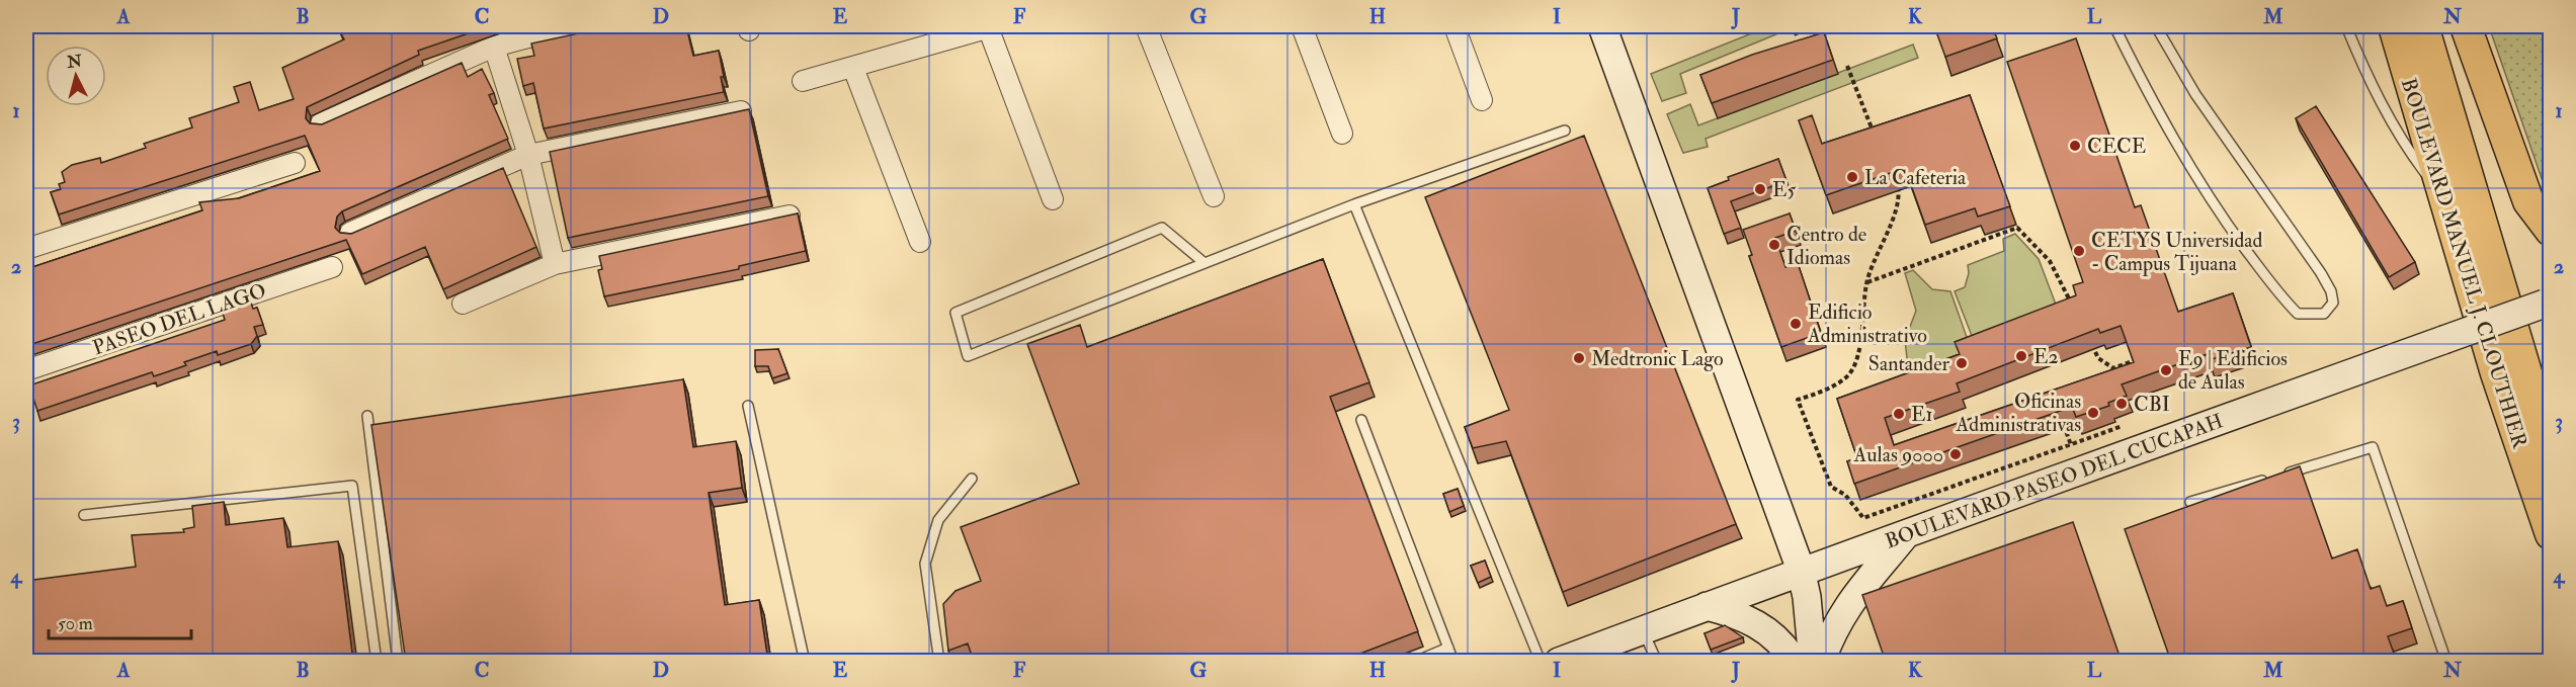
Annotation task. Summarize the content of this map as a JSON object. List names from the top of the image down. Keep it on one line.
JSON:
{"streets":{"main road":["BOULEVARD MANUEL J. CLOUTHIER","BOULEVARD PASEO DEL CUCAPAH"],"street":["PASEO DEL LAGO"]},"places":["CECE","La Cafeteria","E5","Centro de Idiomas","CETYS Universidad - Campus Tijuana","Edificio Administrativo","E2","Medtronic Lago","Santander","E9 | Edificios de Aulas","CBI","Oficinas Administrativas","E1","Aulas 9000"],"scale_bar":"50 m","north":"top","grid":{"columns":["A","B","C","D","E","F","G","H","I","J","K","L","M","N"],"rows":["1","2","3","4"]}}
